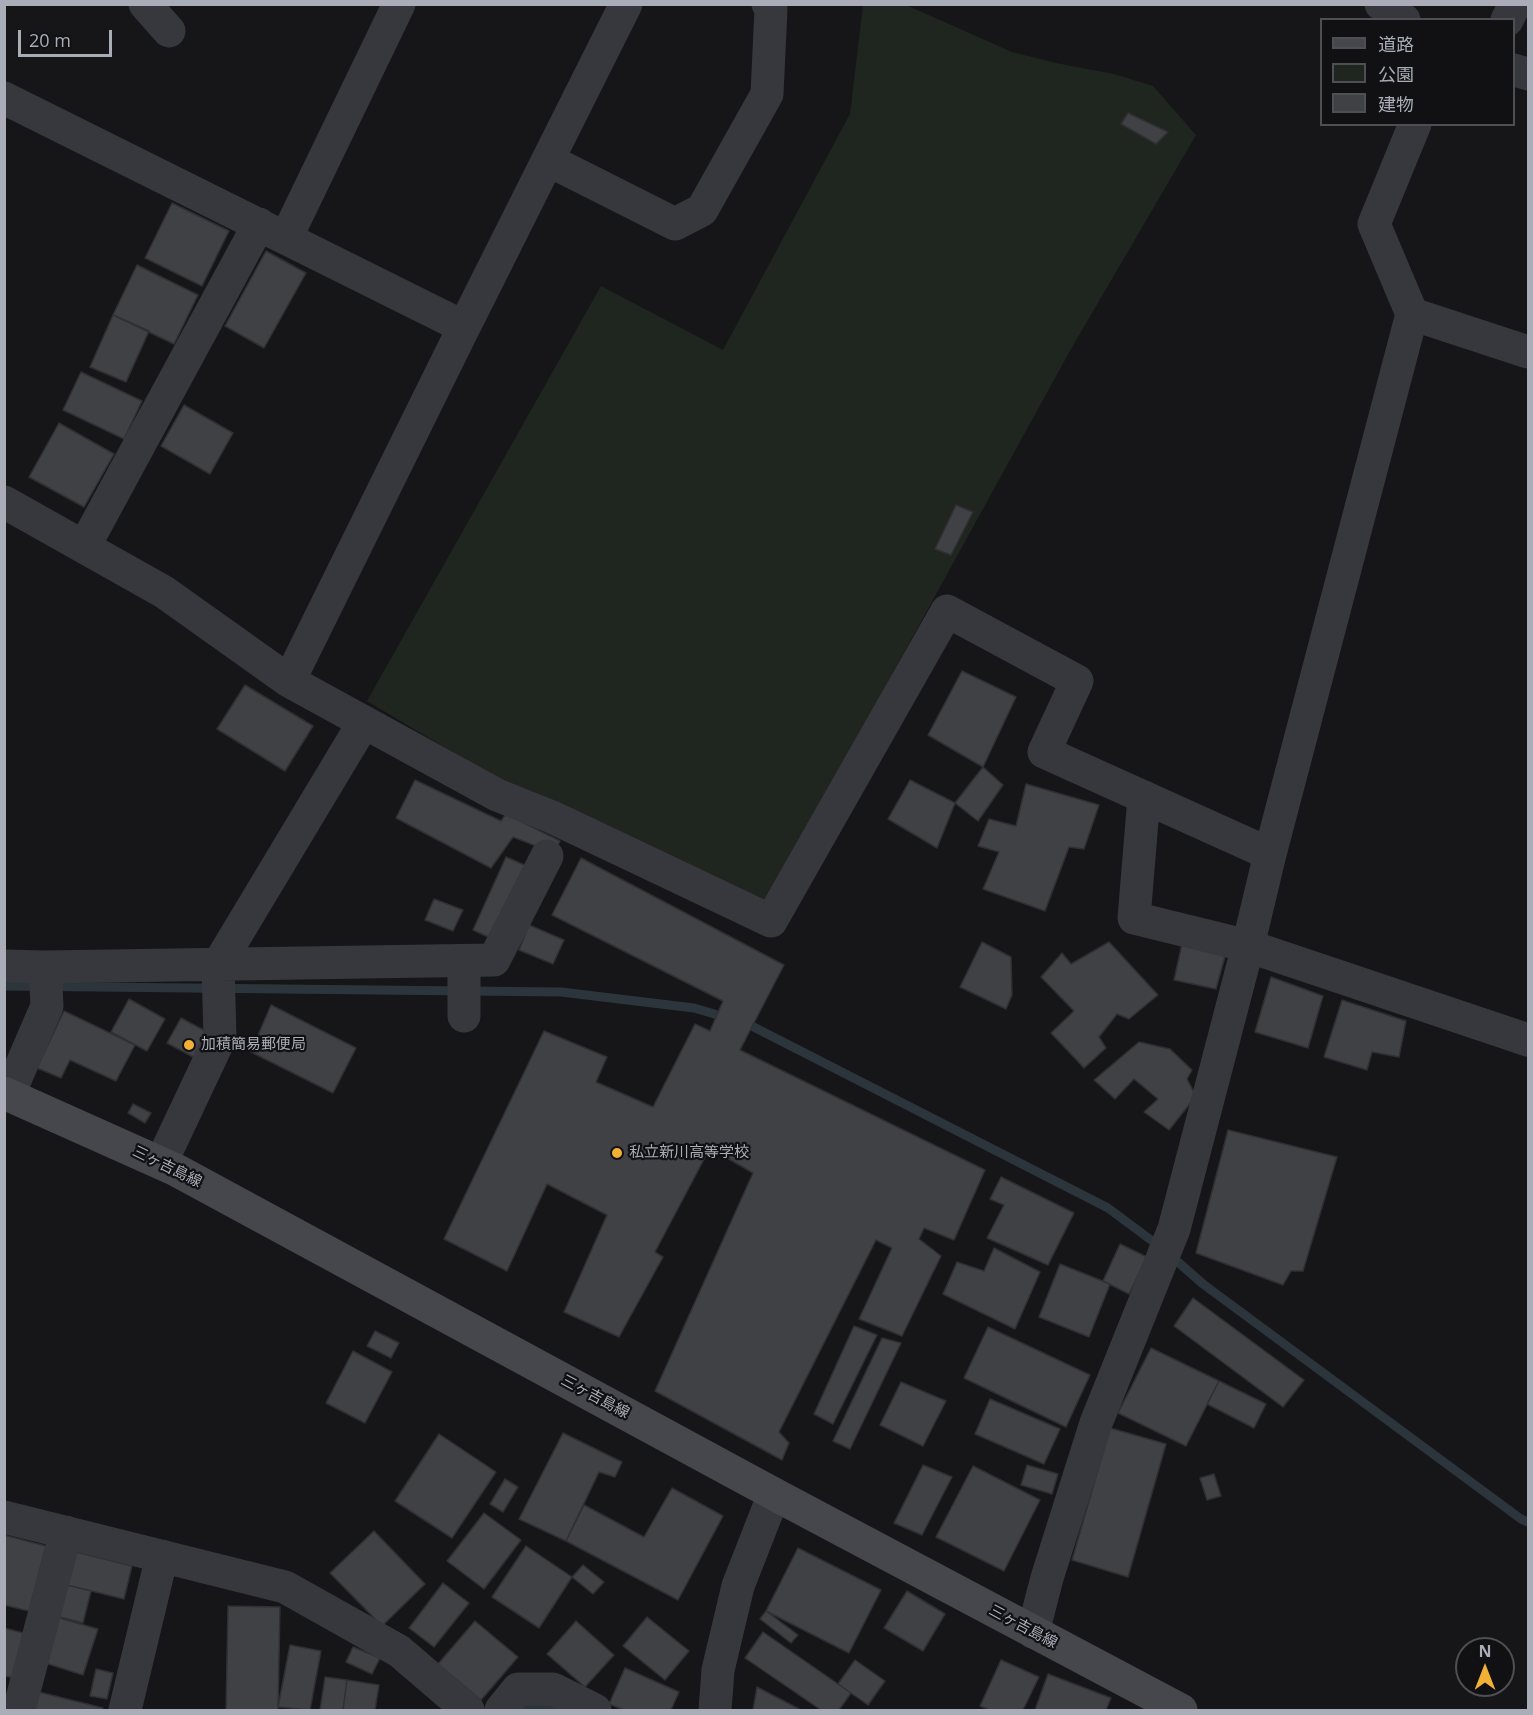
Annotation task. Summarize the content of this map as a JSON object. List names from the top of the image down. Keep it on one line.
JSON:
{"streets":{"main road":["三ヶ吉島線"]},"places":["加積簡易郵便局","私立新川高等学校"],"legend":["道路","公園","建物"],"scale_bar":"20 m","north":"top"}
